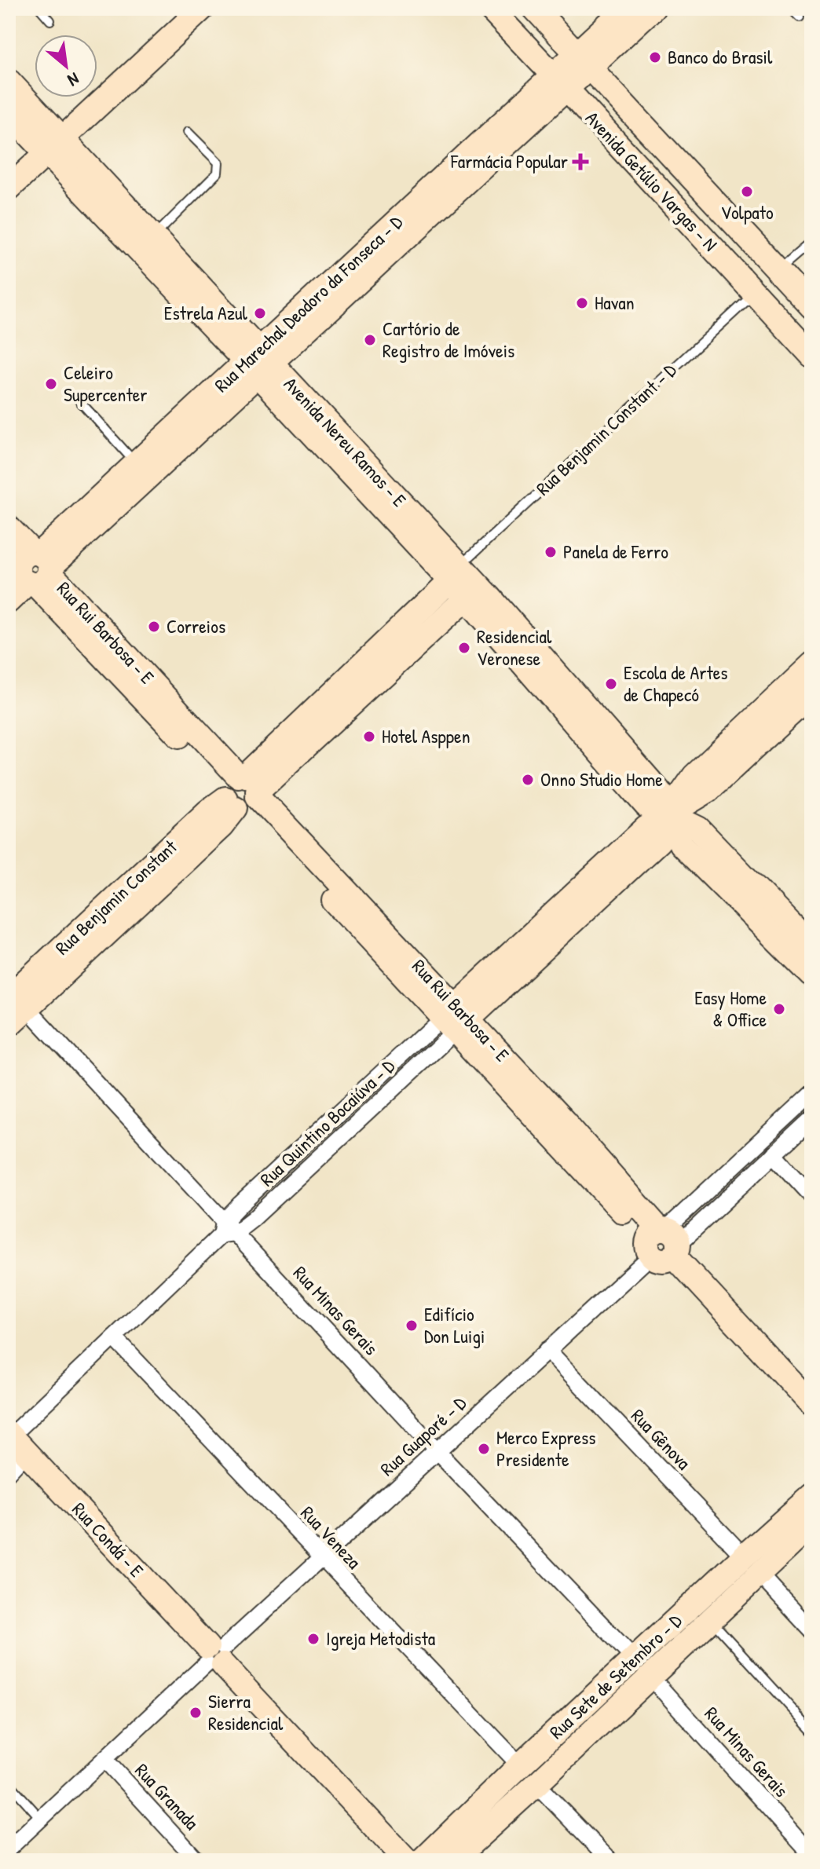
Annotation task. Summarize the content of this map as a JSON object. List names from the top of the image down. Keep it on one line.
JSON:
{"streets":{"street":["Avenida Getúlio Vargas - N","Rua Marechal Deodoro da Fonseca - D","Rua Benjamin Constant - D","Avenida Nereu Ramos - E","Rua Rui Barbosa - E","Rua Benjamin Constant","Rua Quintino Bocaiúva - D","Rua Minas Gerais","Rua Guaporé - D","Rua Gênova","Rua Veneza","Rua Condá - E","Rua Sete de Setembro - D","Rua Granada"]},"crossings":[["Avenida Getúlio Vargas - N","Rua Marechal Deodoro da Fonseca - D"],["Avenida Getúlio Vargas - N","Rua Benjamin Constant - D"],["Rua Marechal Deodoro da Fonseca - D","Avenida Nereu Ramos - E"],["Rua Marechal Deodoro da Fonseca - D","Rua Rui Barbosa - E"],["Rua Benjamin Constant - D","Avenida Nereu Ramos - E"],["Rua Benjamin Constant - D","Rua Rui Barbosa - E"],["Rua Benjamin Constant - D","Rua Benjamin Constant"],["Avenida Nereu Ramos - E","Rua Quintino Bocaiúva - D"],["Rua Rui Barbosa - E","Rua Benjamin Constant"],["Rua Rui Barbosa - E","Rua Quintino Bocaiúva - D"],["Rua Rui Barbosa - E","Rua Guaporé - D"],["Rua Benjamin Constant","Rua Minas Gerais"],["Rua Quintino Bocaiúva - D","Rua Minas Gerais"],["Rua Quintino Bocaiúva - D","Rua Veneza"],["Rua Quintino Bocaiúva - D","Rua Condá - E"],["Rua Minas Gerais","Rua Guaporé - D"],["Rua Minas Gerais","Rua Sete de Setembro - D"],["Rua Guaporé - D","Rua Gênova"],["Rua Guaporé - D","Rua Veneza"],["Rua Guaporé - D","Rua Condá - E"],["Rua Guaporé - D","Rua Granada"],["Rua Gênova","Rua Sete de Setembro - D"],["Rua Veneza","Rua Sete de Setembro - D"]],"places":{"other":["Banco do Brasil","Volpato","Havan","Estrela Azul","Cartório de Registro de Imóveis","Celeiro Supercenter","Panela de Ferro","Correios","Residencial Veronese","Escola de Artes de Chapecó","Hotel Asppen","Onno Studio Home","Easy Home & Office","Edifício Don Luigi","Merco Express Presidente","Igreja Metodista","Sierra Residencial"],"health":["Farmácia Popular"]},"north":"bottom right"}
